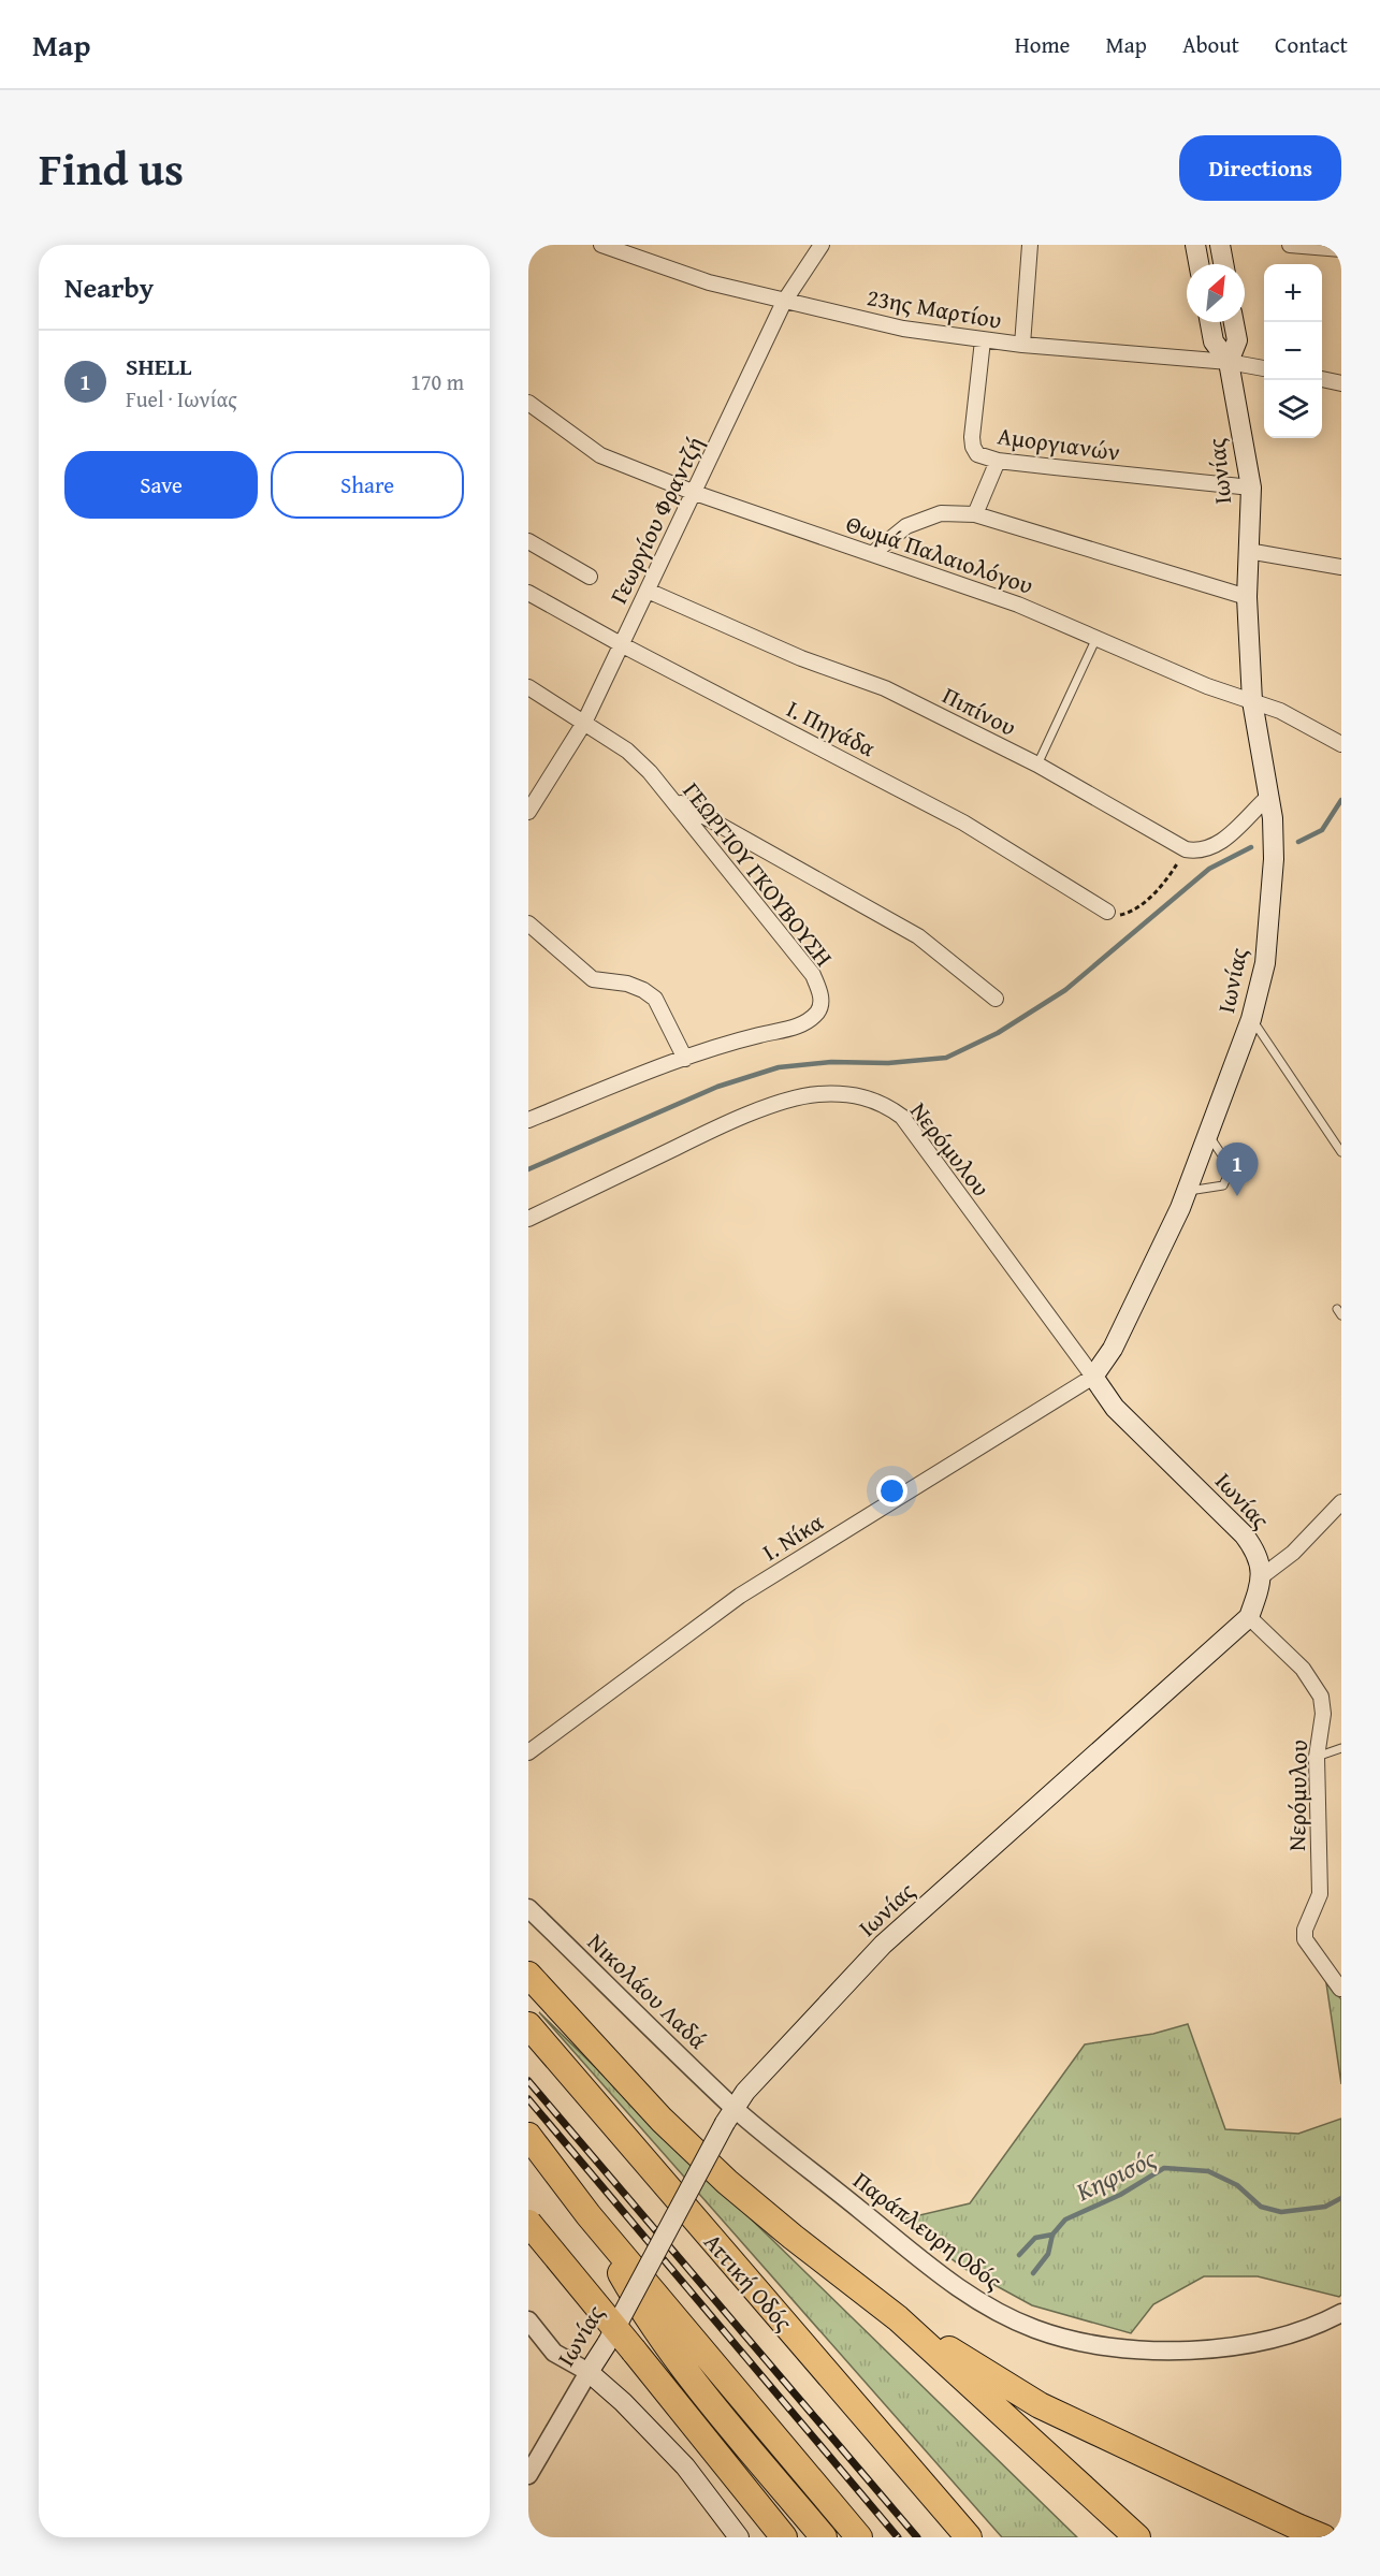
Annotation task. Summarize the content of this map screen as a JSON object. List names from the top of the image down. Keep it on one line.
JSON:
{"streets":{"highway":["Αττική Οδός"],"main road":["Ιωνίας"],"street":["23ης Μαρτίου","Αμοργιανών","Γεωργίου Φραντζή","Θωμά Παλαιολόγου","Πιπίνου","Ι. Πηγάδα","ΓΕΩΡΓΙΟΥ ΓΚΟΥΒΟΥΣΗ","Νερόμυλου","Ι. Νίκα","Νικολάου Λαδά","Παράπλευρη Οδός"]},"crossings":[["23ης Μαρτίου","Αμοργιανών"],["23ης Μαρτίου","Ιωνίας"],["23ης Μαρτίου","Γεωργίου Φραντζή"],["Αμοργιανών","Ιωνίας"],["Ιωνίας","Θωμά Παλαιολόγου"],["Ιωνίας","Νερόμυλου"],["Ιωνίας","Ι. Νίκα"],["Ιωνίας","Νικολάου Λαδά"],["Ιωνίας","Παράπλευρη Οδός"],["Γεωργίου Φραντζή","Θωμά Παλαιολόγου"],["Γεωργίου Φραντζή","Πιπίνου"],["Γεωργίου Φραντζή","Ι. Πηγάδα"],["Γεωργίου Φραντζή","ΓΕΩΡΓΙΟΥ ΓΚΟΥΒΟΥΣΗ"],["Νερόμυλου","Ι. Νίκα"],["Νικολάου Λαδά","Παράπλευρη Οδός"]],"water":["Κηφισός"],"north":"top right","page":{"header":"Map","nav":["Home","Map","About","Contact"],"title":"Find us","buttons":["Directions",["Save","Share"]],"heading":"Nearby","map_buttons":["+","−"],"list":[{"mark":"1","name":"SHELL","note":"Fuel · Ιωνίας","value":"170 m"}],"pins":"1"}}
